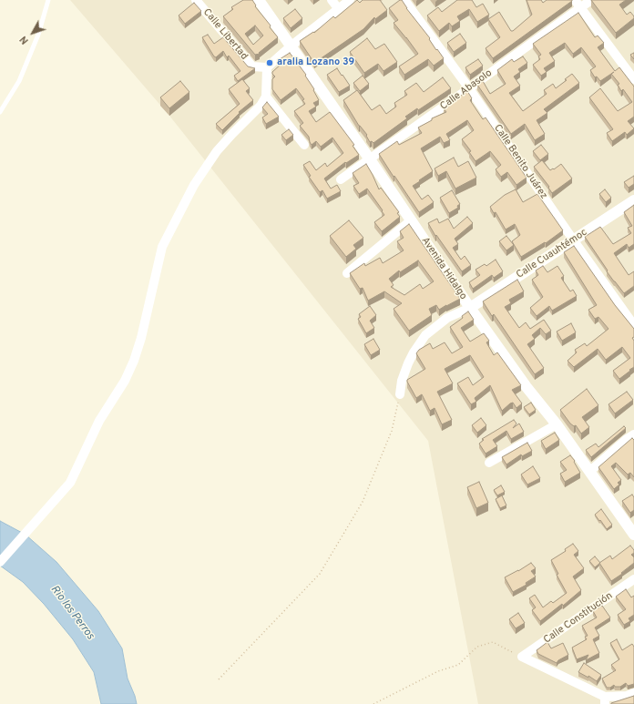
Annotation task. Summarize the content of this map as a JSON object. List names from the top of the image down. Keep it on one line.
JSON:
{"streets":{"street":["Calle Libertad","Calle Abasolo","Calle Benito Juárez","Calle Cuauhtémoc","Avenida Hidalgo","Calle Constitución"]},"crossings":[["Calle Abasolo","Calle Benito Juárez"],["Calle Abasolo","Avenida Hidalgo"],["Calle Benito Juárez","Calle Cuauhtémoc"],["Calle Cuauhtémoc","Avenida Hidalgo"]],"water":["Rio los Perros"],"places":["aralia Lozano 39"],"north":"bottom left"}
